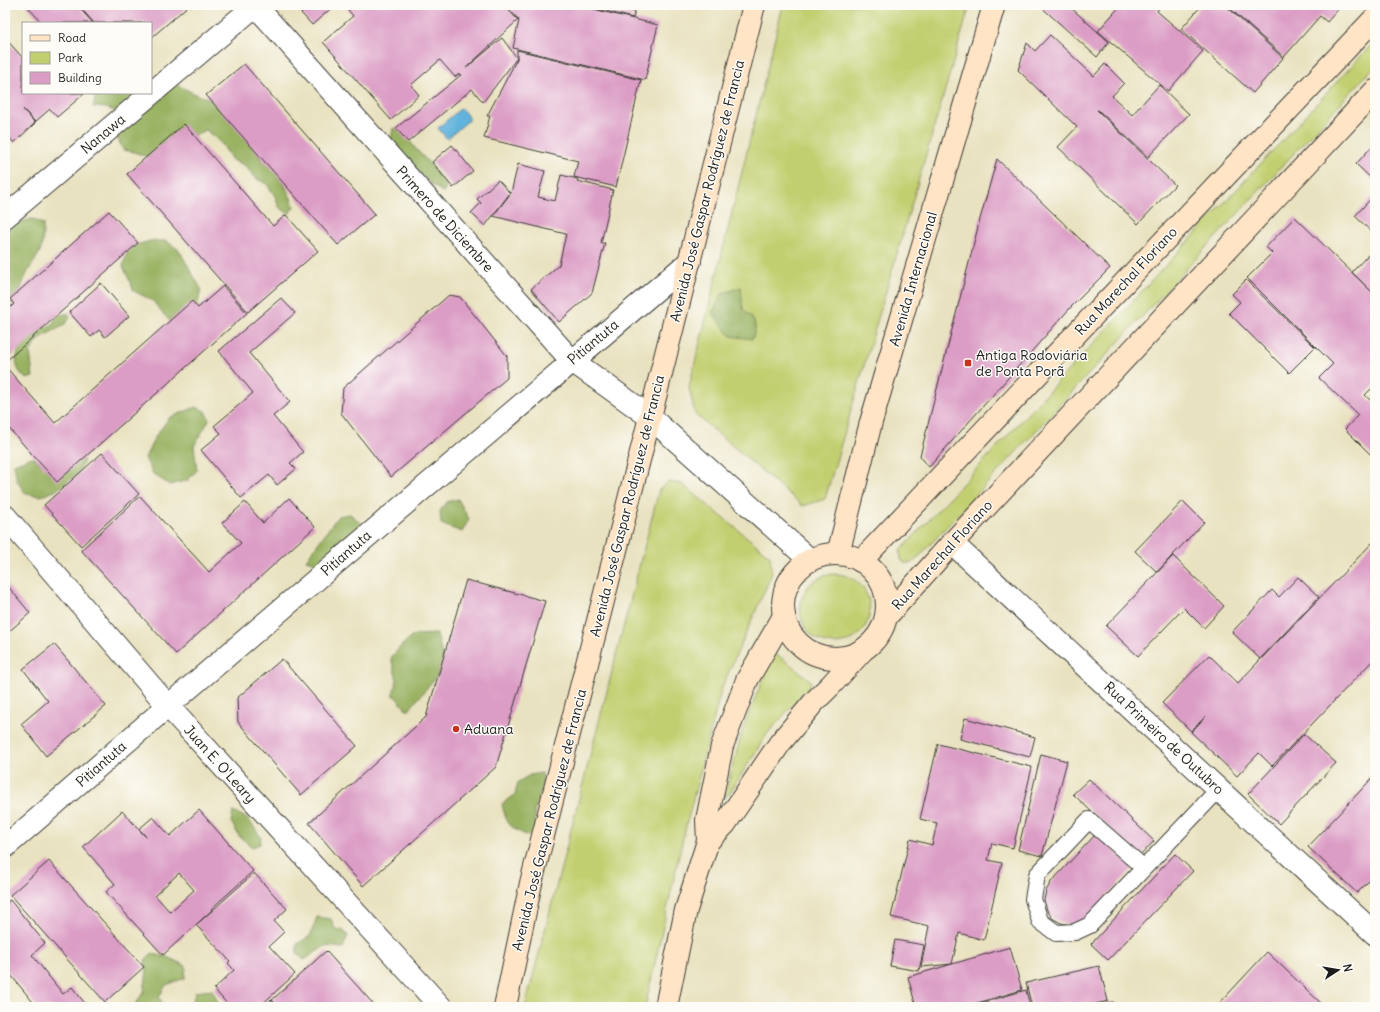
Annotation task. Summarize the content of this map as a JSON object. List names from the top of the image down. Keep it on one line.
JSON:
{"streets":{"main road":["Avenida José Gaspar Rodríguez de Francia","Avenida Internacional","Rua Marechal Floriano"],"street":["Nanawa","Primero de Diciembre","Pitiantuta","Rua Primeiro de Outubro","Juan E. O'Leary"]},"crossings":[["Nanawa","Primero de Diciembre"],["Avenida José Gaspar Rodríguez de Francia","Primero de Diciembre"],["Avenida José Gaspar Rodríguez de Francia","Pitiantuta"],["Primero de Diciembre","Avenida Internacional"],["Primero de Diciembre","Rua Marechal Floriano"],["Primero de Diciembre","Pitiantuta"],["Avenida Internacional","Rua Marechal Floriano"],["Rua Marechal Floriano","Rua Primeiro de Outubro"],["Pitiantuta","Juan E. O'Leary"]],"places":{"transit":["Antiga Rodoviária de Ponta Porã"],"other":["Aduana"]},"legend":["Road","Park","Building"],"north":"right"}
